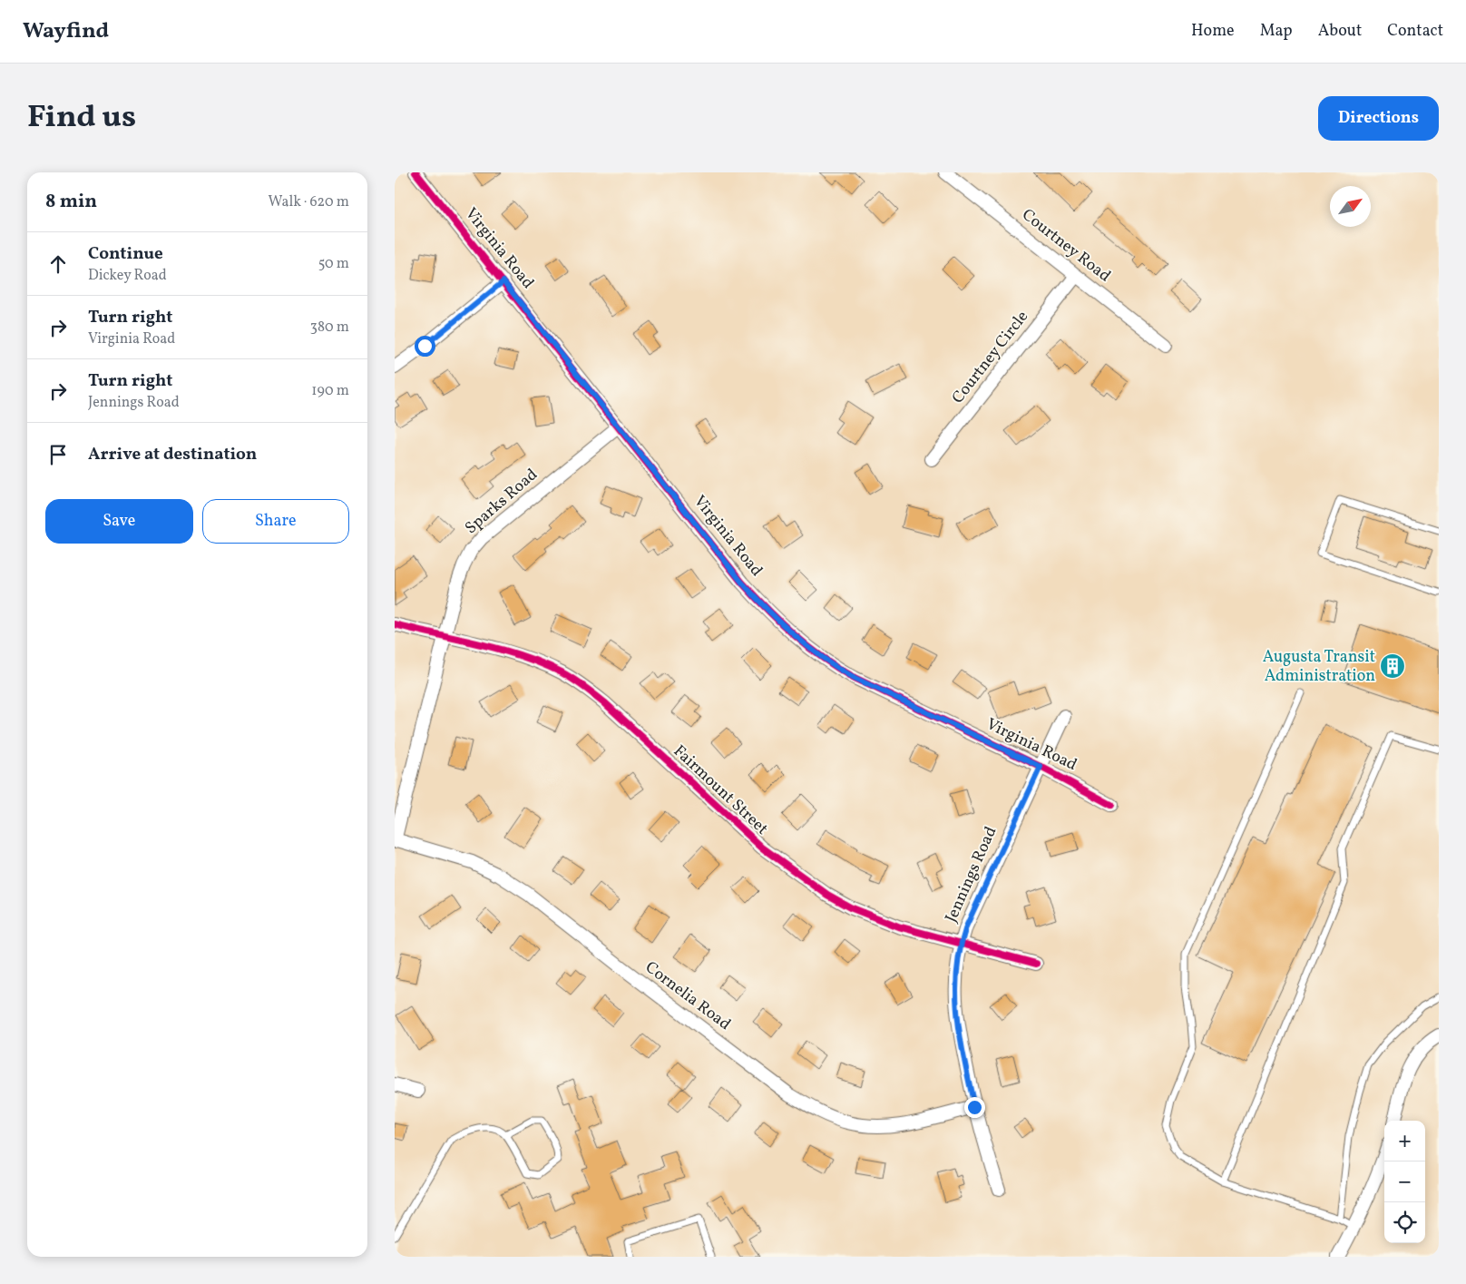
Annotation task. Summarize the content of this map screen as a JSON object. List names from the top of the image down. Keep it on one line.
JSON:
{"streets":{"street":["Courtney Road","Virginia Road","Courtney Circle","Sparks Road","Fairmount Street","Jennings Road","Cornelia Road"]},"crossings":[["Courtney Road","Courtney Circle"],["Virginia Road","Sparks Road"],["Virginia Road","Jennings Road"],["Sparks Road","Fairmount Street"],["Sparks Road","Cornelia Road"],["Fairmount Street","Jennings Road"],["Jennings Road","Cornelia Road"]],"places":{"building":["Augusta Transit Administration"]},"north":"top right","page":{"header":"Wayfind","nav":["Home","Map","About","Contact"],"title":"Find us","buttons":["Directions",["Save","Share"]],"heading":["8 min","Walk · 620 m"],"list":[["Continue","Dickey Road","50 m"],["Turn right","Virginia Road","380 m"],["Turn right","Jennings Road","190 m"],"Arrive at destination"],"map_buttons":["+","−"]}}
